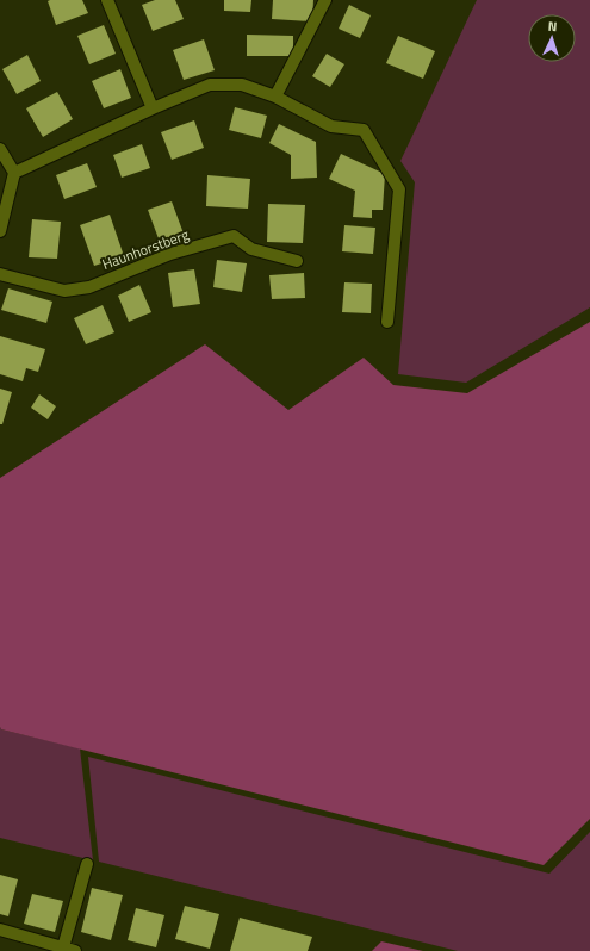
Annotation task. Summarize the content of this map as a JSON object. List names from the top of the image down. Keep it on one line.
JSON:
{"streets":{"street":["Haunhorstberg"]},"north":"top"}
